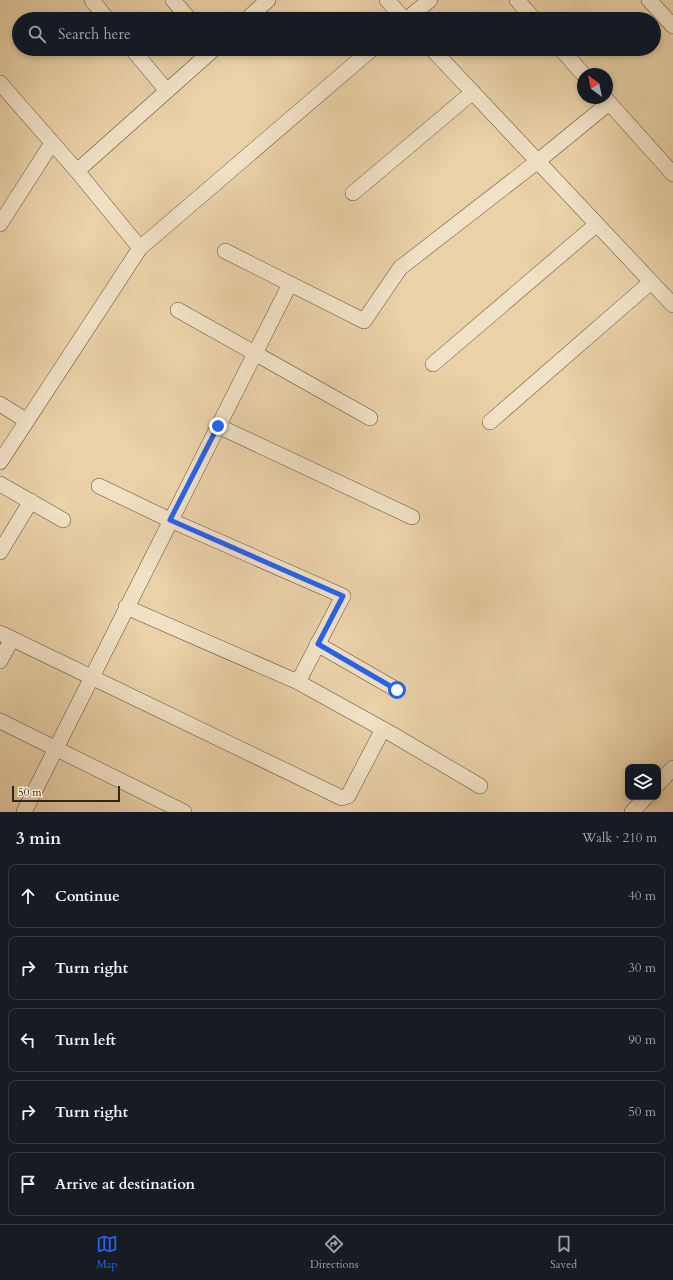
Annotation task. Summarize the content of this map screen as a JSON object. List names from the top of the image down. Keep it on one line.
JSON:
{"scale_bar":"50 m","north":"top left","page":{"search":"Search here","scale":"50 m","heading":["3 min","Walk · 210 m"],"list":[["Continue","40 m"],["Turn right","30 m"],["Turn left","90 m"],["Turn right","50 m"],"Arrive at destination"],"nav":["Map","Directions","Saved"]}}
